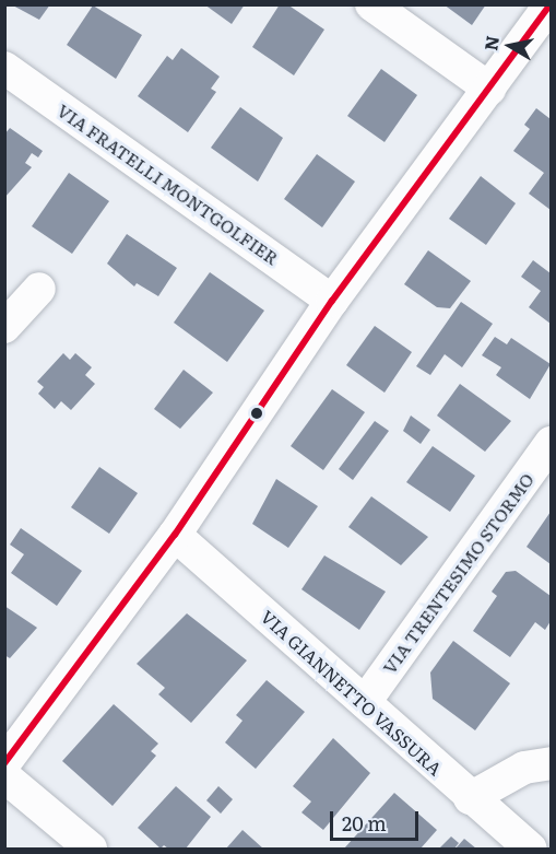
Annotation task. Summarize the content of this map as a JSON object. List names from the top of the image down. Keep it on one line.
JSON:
{"streets":{"street":["VIA FRATELLI MONTGOLFIER","VIA TRENTESIMO STORMO","VIA GIANNETTO VASSURA"]},"crossings":[["VIA TRENTESIMO STORMO","VIA GIANNETTO VASSURA"]],"scale_bar":"20 m","north":"left"}
